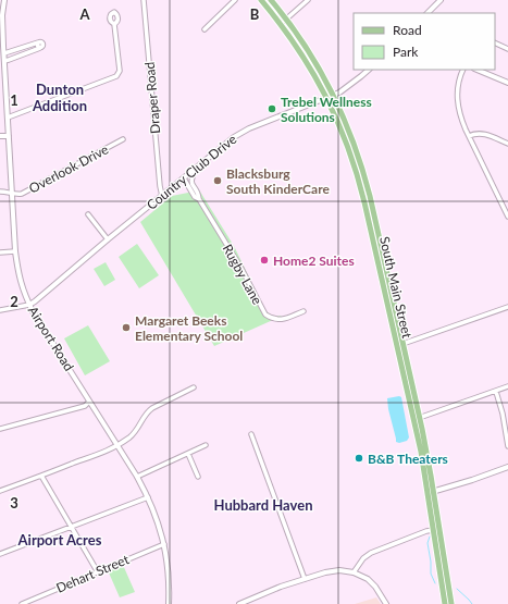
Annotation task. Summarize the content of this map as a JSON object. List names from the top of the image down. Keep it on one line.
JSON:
{"streets":{"main road":["South Main Street"],"street":["Draper Road","Overlook Drive","Country Club Drive","Rugby Lane","Airport Road","Dehart Street"]},"crossings":[["Draper Road","Country Club Drive"],["Overlook Drive","Airport Road"],["Country Club Drive","Rugby Lane"],["Country Club Drive","South Main Street"],["Country Club Drive","Airport Road"],["Airport Road","Dehart Street"]],"districts":["Dunton Addition","Hubbard Haven","Airport Acres"],"places":["Trebel Wellness Solutions","Blacksburg South KinderCare","Home2 Suites","Margaret Beeks Elementary School","B&B Theaters"],"legend":["Road","Park"],"grid":{"columns":["A","B"],"rows":["1","2","3"]}}
